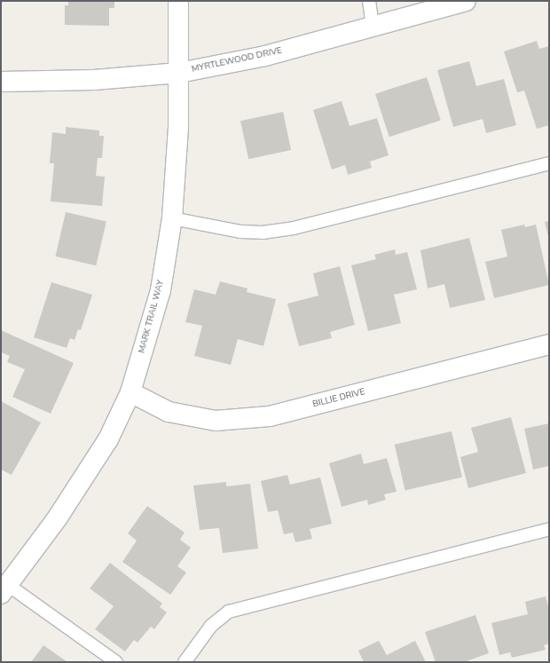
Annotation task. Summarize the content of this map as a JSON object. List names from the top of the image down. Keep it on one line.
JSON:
{"streets":{"street":["MYRTLEWOOD DRIVE","MARK TRAIL WAY","BILLIE DRIVE"]},"crossings":[["MYRTLEWOOD DRIVE","MARK TRAIL WAY"],["MARK TRAIL WAY","BILLIE DRIVE"]]}
